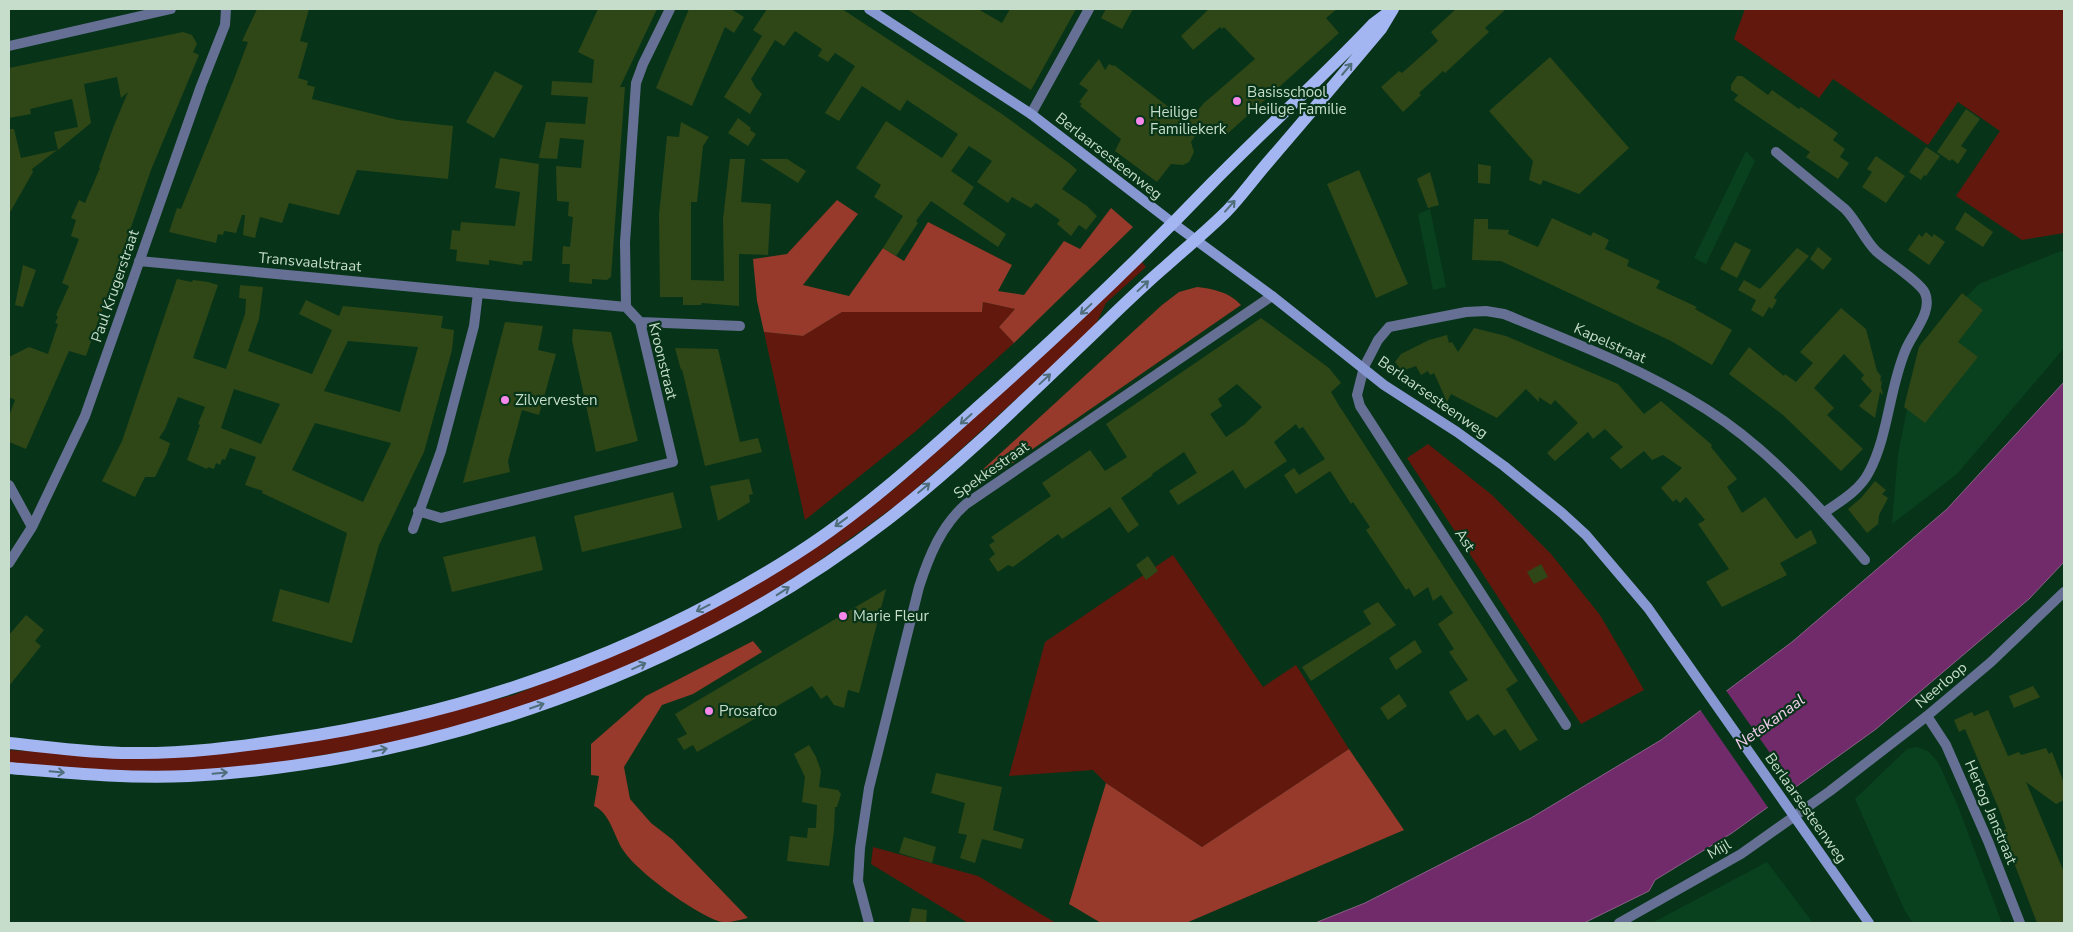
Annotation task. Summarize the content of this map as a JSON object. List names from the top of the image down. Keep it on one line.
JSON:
{"streets":{"street":["Berlaarsesteenweg","Transvaalstraat","Paul Krugerstraat","Kapelstraat","Kroonstraat","Spekkestraat","Ast","Neerloop","Hertog Janstraat","Mijl"]},"crossings":[["Berlaarsesteenweg","Kapelstraat"],["Berlaarsesteenweg","Spekkestraat"],["Berlaarsesteenweg","Ast"],["Transvaalstraat","Paul Krugerstraat"],["Transvaalstraat","Kroonstraat"],["Kapelstraat","Ast"],["Neerloop","Hertog Janstraat"],["Neerloop","Mijl"]],"water":["Netekanaal"],"places":["Basisschool Heilige Familie","Heilige Familiekerk","Zilvervesten","Marie Fleur","Prosafco"]}
